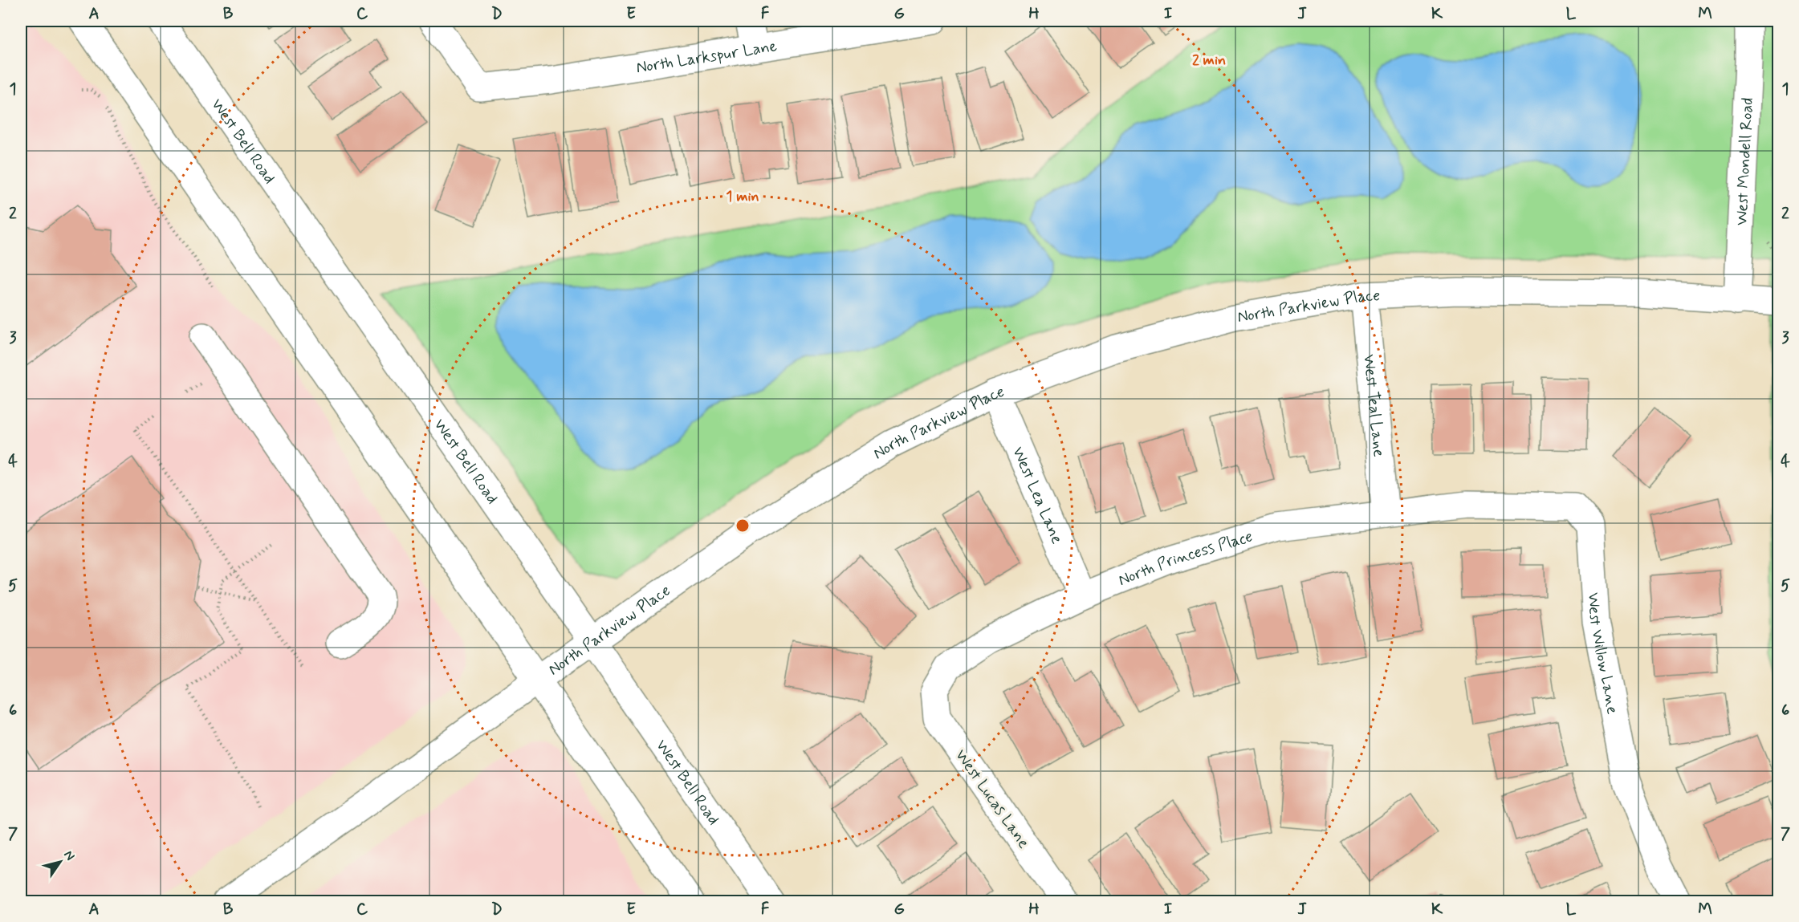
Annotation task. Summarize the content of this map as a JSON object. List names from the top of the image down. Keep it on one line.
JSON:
{"streets":{"street":["North Larkspur Lane","West Bell Road","West Mondell Road","North Parkview Place","West Teal Lane","West Lea Lane","North Princess Place","West Willow Lane","West Lucas Lane"]},"crossings":[["West Bell Road","North Parkview Place"],["West Mondell Road","North Parkview Place"],["North Parkview Place","West Teal Lane"],["North Parkview Place","West Lea Lane"],["West Teal Lane","North Princess Place"],["West Lea Lane","North Princess Place"],["North Princess Place","West Willow Lane"],["North Princess Place","West Lucas Lane"]],"north":"top right","grid":{"columns":["A","B","C","D","E","F","G","H","I","J","K","L","M"],"rows":["1","2","3","4","5","6","7"]},"rings":["2 min","1 min"]}
